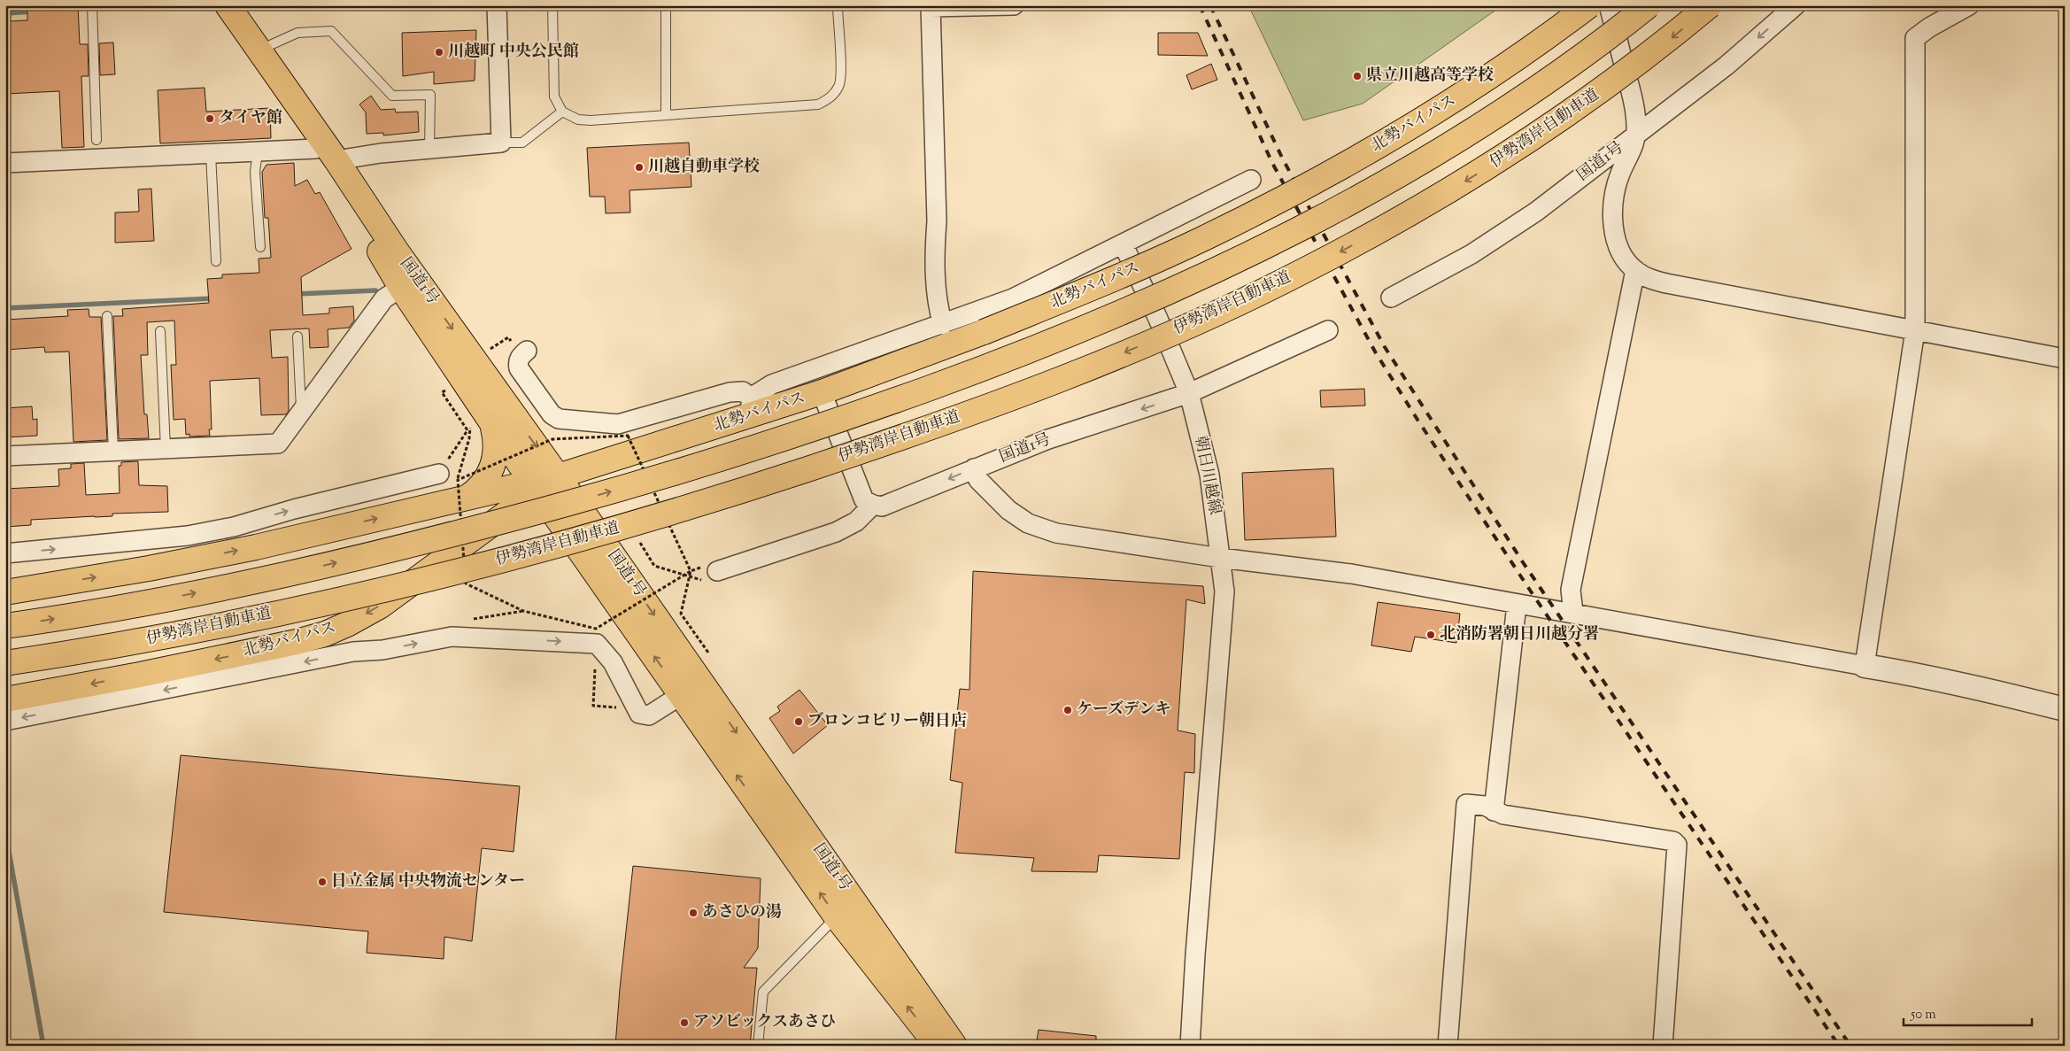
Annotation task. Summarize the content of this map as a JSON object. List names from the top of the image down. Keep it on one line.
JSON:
{"streets":{"highway":["北勢バイパス","伊勢湾岸自動車道","国道1号"],"street":["朝日川越線"]},"crossings":[["北勢バイパス","国道1号"],["国道1号","朝日川越線"]],"places":["川越町 中央公民館","県立川越高等学校","タイヤ館","川越自動車学校","北消防署朝日川越分署","ケーズデンキ","ブロンコビリー朝日店","日立金属 中央物流センター","あさひの湯","アソビックスあさひ"],"scale_bar":"50 m"}
